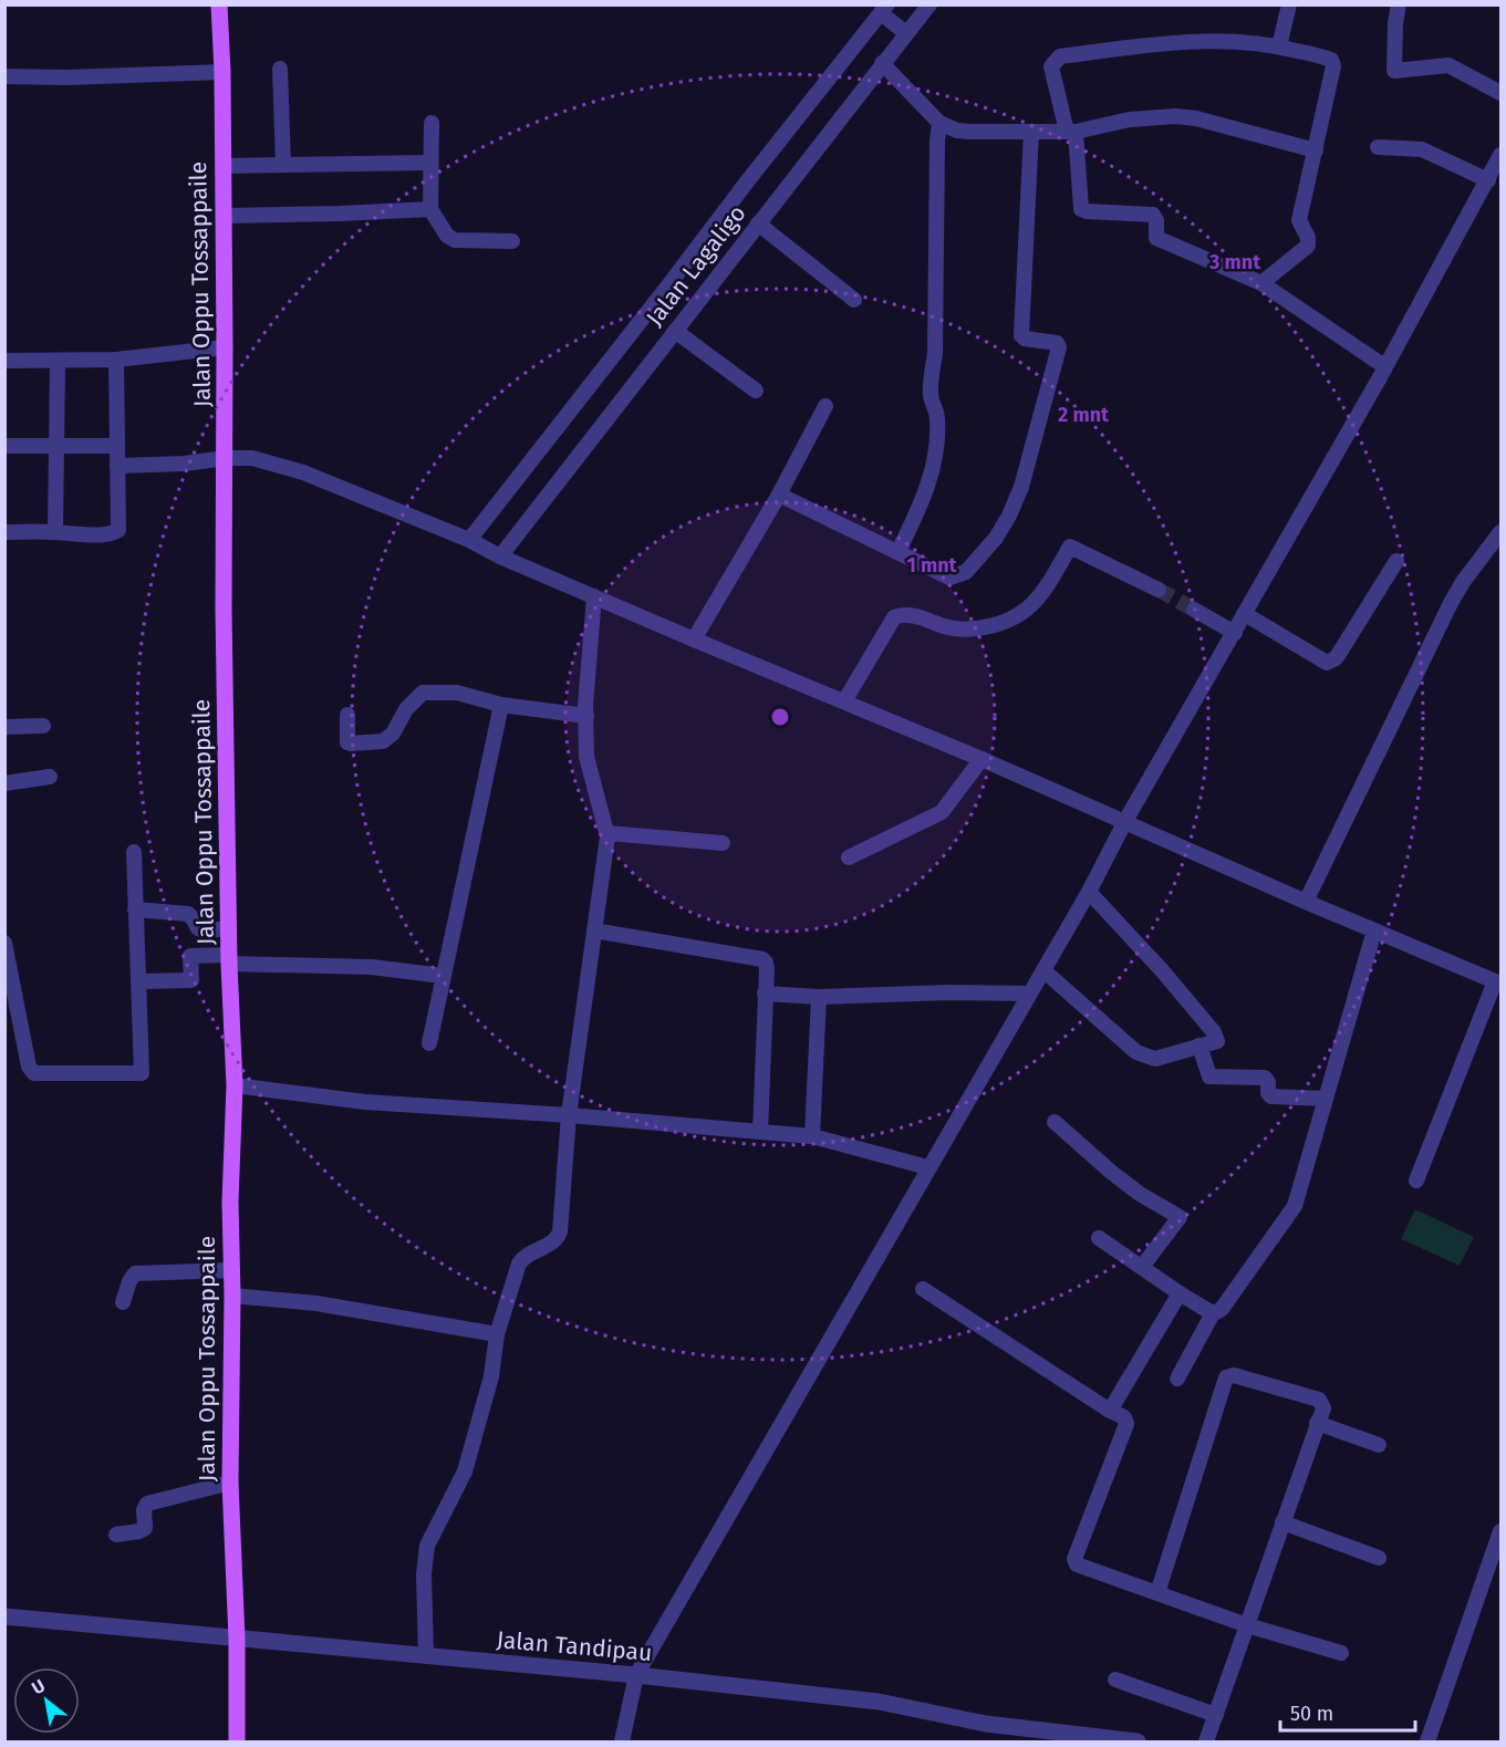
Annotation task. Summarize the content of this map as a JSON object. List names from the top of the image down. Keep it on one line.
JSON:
{"streets":{"main road":["Jalan Oppu Tossappaile"],"street":["Jalan Lagaligo","Jalan Tandipau"]},"crossings":[["Jalan Oppu Tossappaile","Jalan Tandipau"]],"scale_bar":"50 m","north":"top left","rings":["3 mnt","2 mnt","1 mnt"]}
